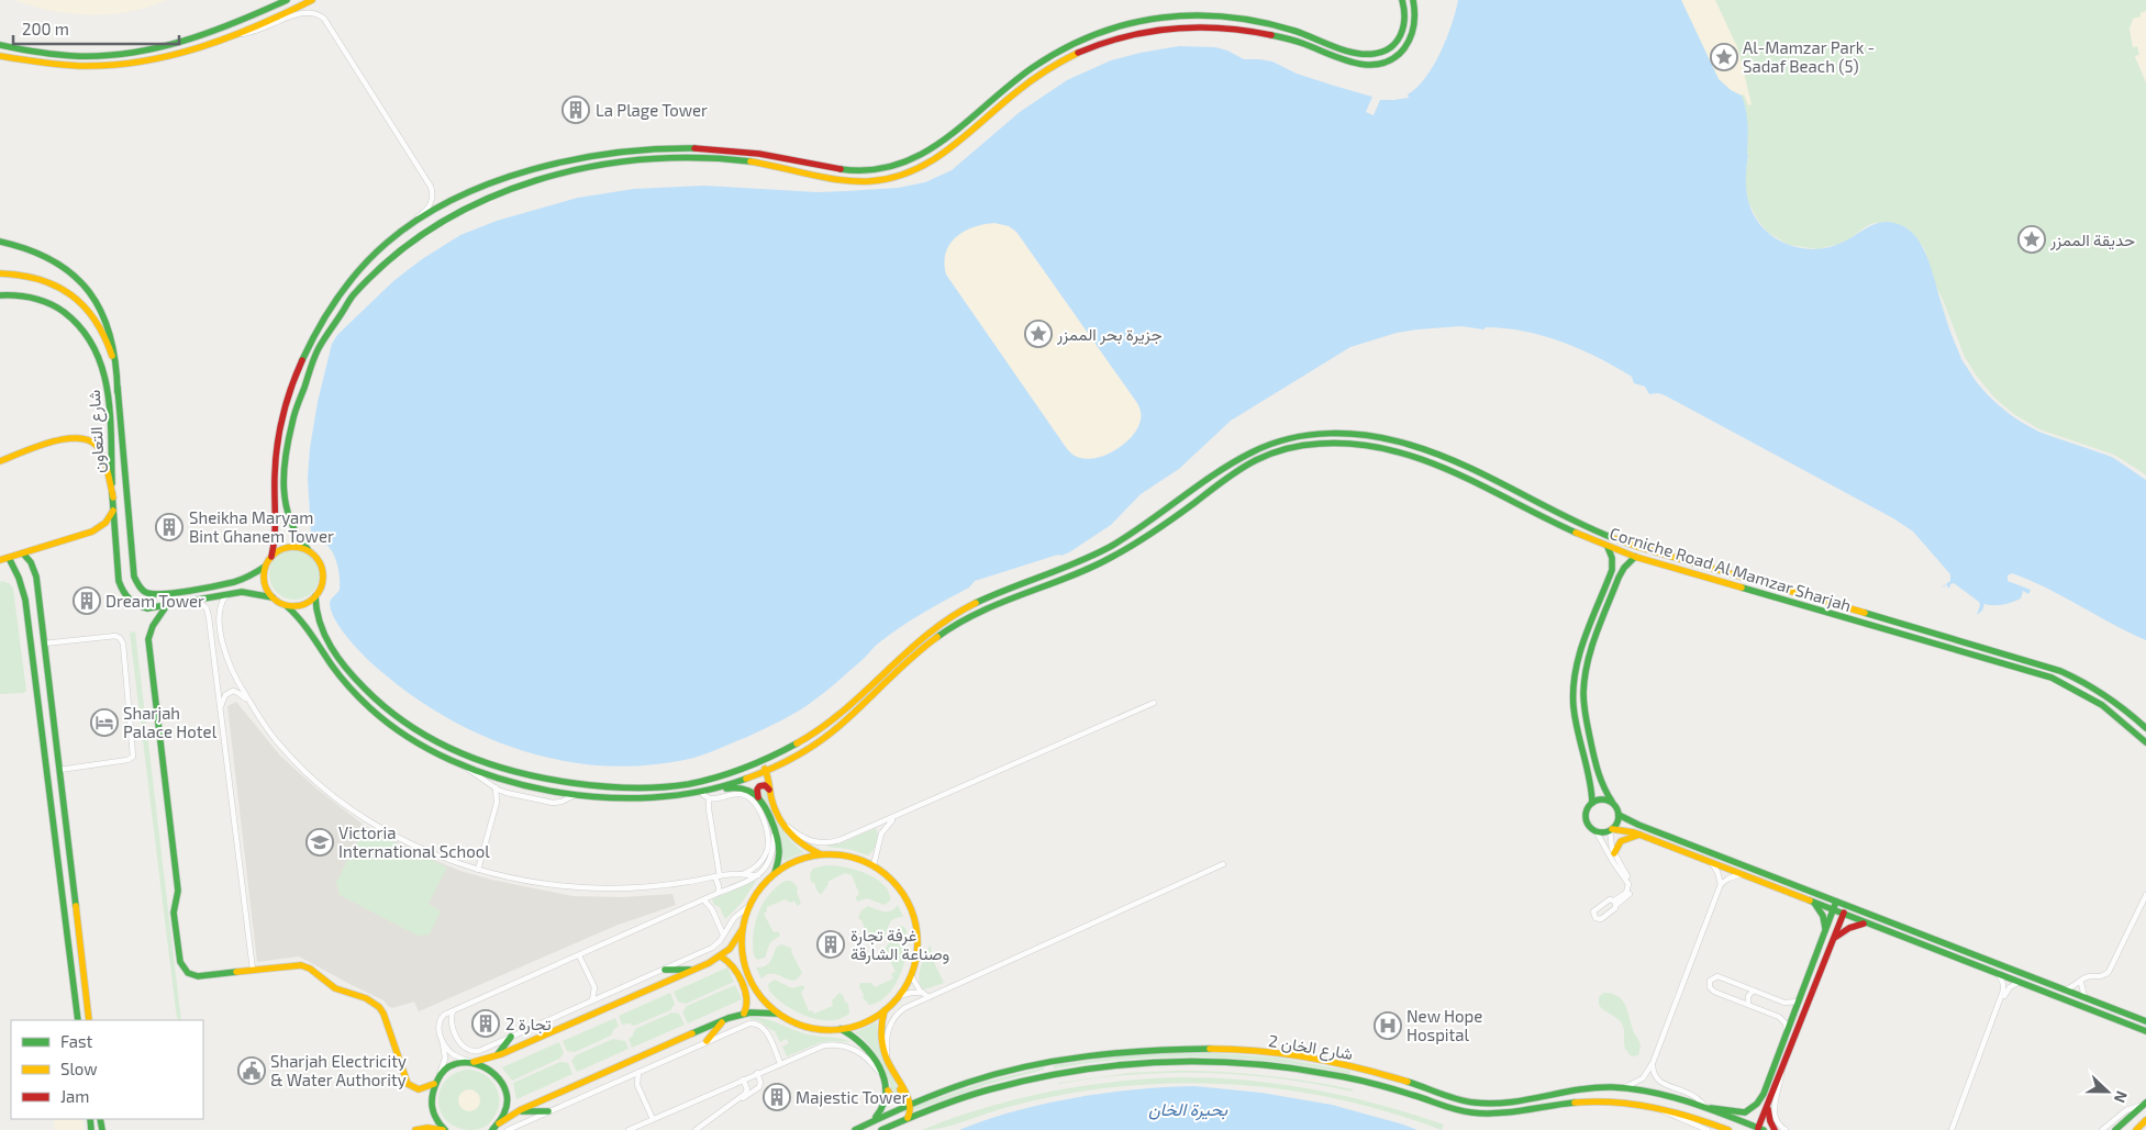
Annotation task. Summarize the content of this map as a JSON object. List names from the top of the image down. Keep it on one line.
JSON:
{"streets":{"main road":["شارع التعاون","Corniche Road Al Mamzar Sharjah","شارع الخان 2"]},"water":["بحيرة الخان"],"places":{"place":["Al-Mamzar Park - Sadaf Beach (5)","حديقة الممزر","جزيرة بحر الممزر"],"building":["La Plage Tower","Sheikha Maryam Bint Ghanem Tower","Dream Tower","غرفة تجارة وصناعة الشارقة","تجارة 2","Majestic Tower"],"hotel":["Sharjah Palace Hotel"],"school or university":["Victoria International School"],"hospital":["New Hope Hospital"],"public building":["Sharjah Electricity & Water Authority"]},"legend":["Fast","Slow","Jam"],"scale_bar":"200 m","north":"right"}
